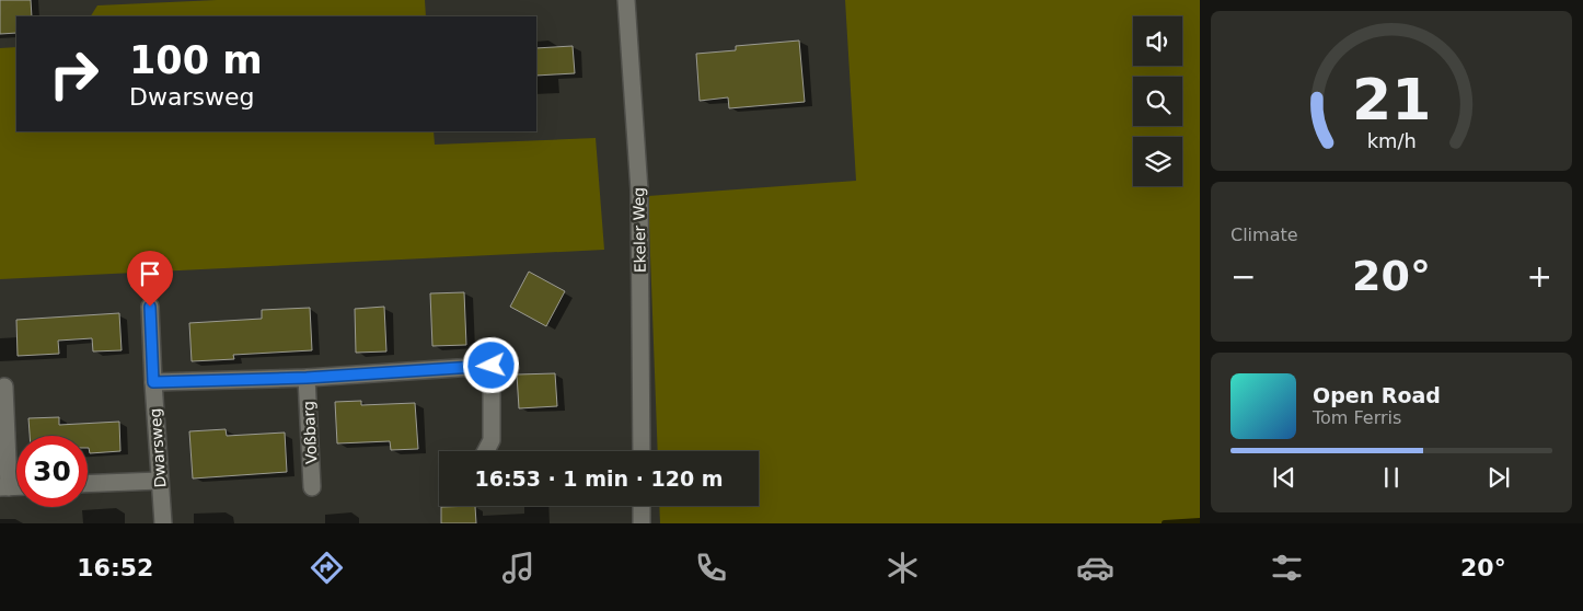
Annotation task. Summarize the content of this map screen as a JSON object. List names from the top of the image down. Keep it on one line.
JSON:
{"streets":{"street":["Ekeler Weg","Voßbarg","Dwarsweg"]},"page":{"turn":["100 m","Dwarsweg"],"tile":"Climate","heat":["−","20°","+"],"song":["Open Road","Tom Ferris"],"limit":"30","trip":"16:53 · 1 min · 120 m","tabs":["16:52","20°"],"gauge":["21","km/h"]}}
